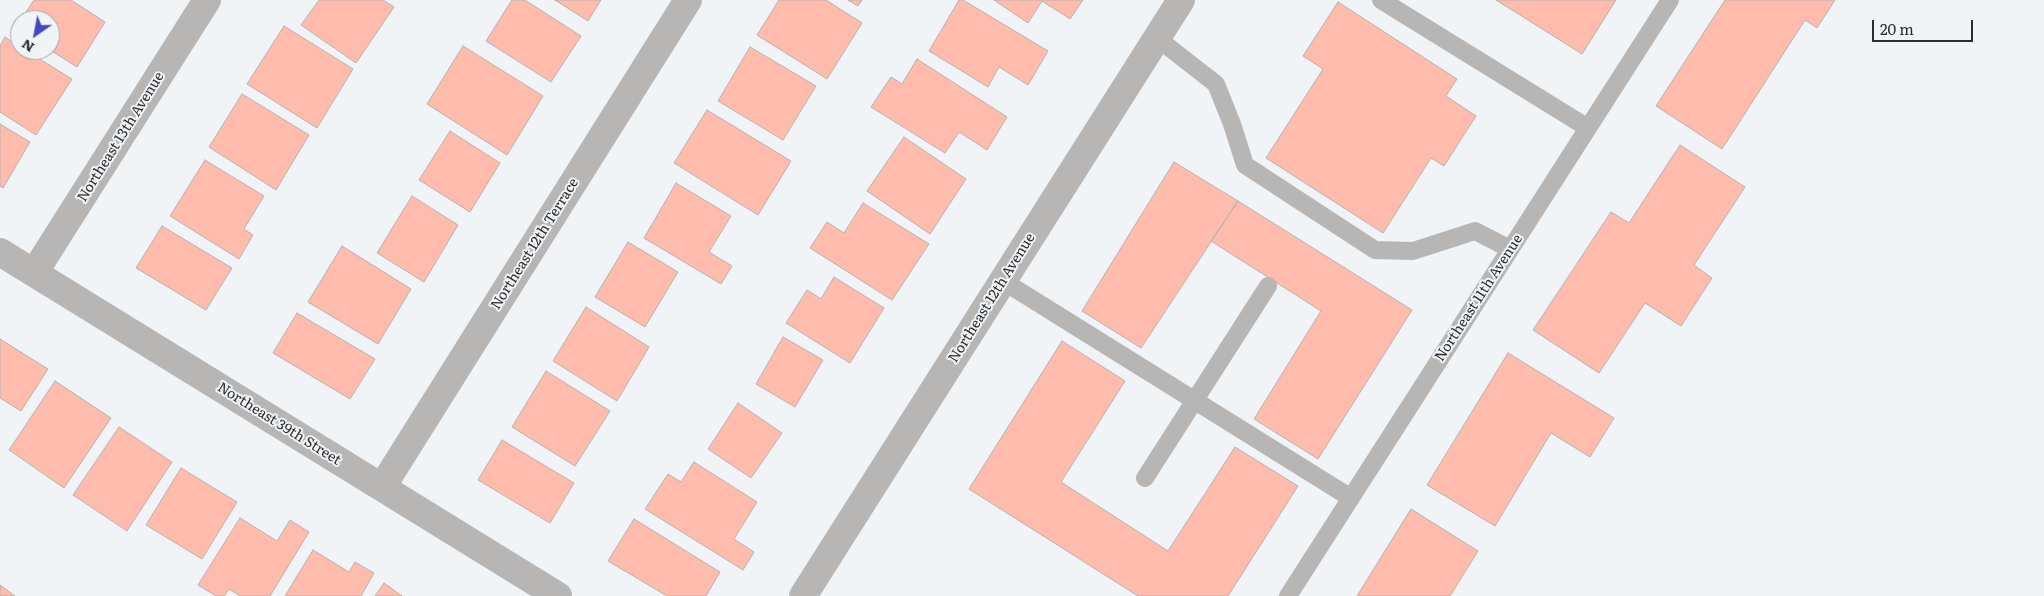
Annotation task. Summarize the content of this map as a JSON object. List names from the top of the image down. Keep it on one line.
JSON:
{"streets":{"street":["Northeast 13th Avenue","Northeast 12th Terrace","Northeast 12th Avenue","Northeast 39th Street"],"lane":["Northeast 11th Avenue"]},"crossings":[["Northeast 13th Avenue","Northeast 39th Street"],["Northeast 12th Terrace","Northeast 39th Street"]],"scale_bar":"20 m","north":"bottom left"}
